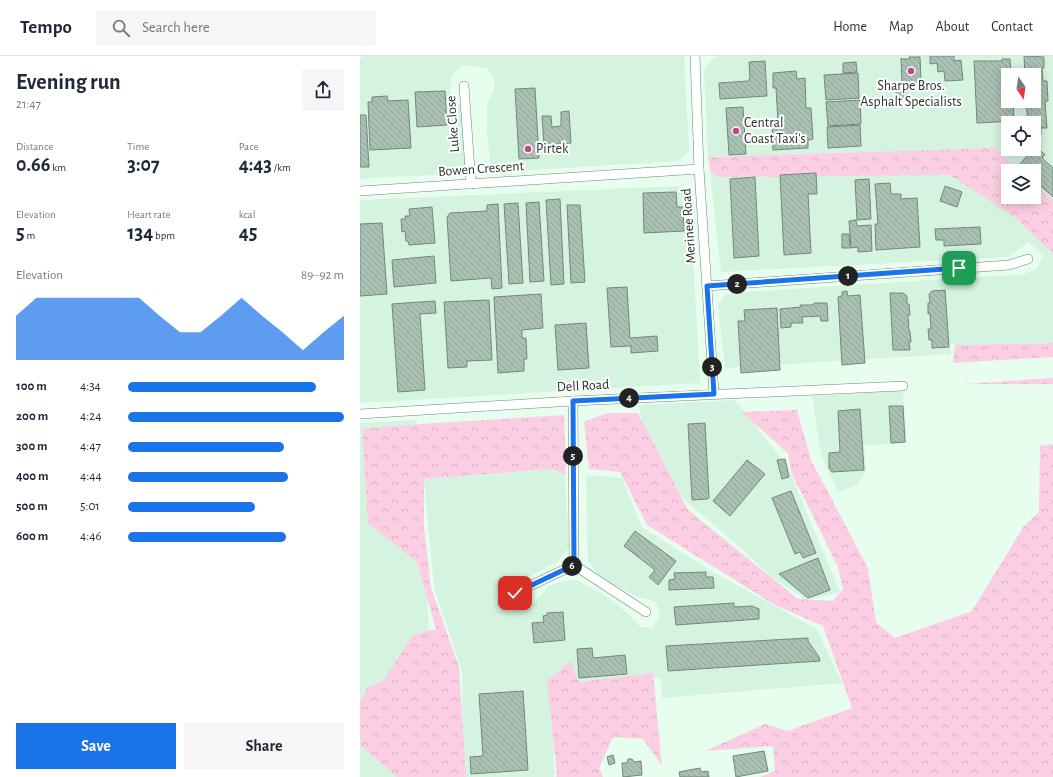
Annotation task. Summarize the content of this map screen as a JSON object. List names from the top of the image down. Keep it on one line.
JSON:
{"streets":{"street":["Luke Close","Bowen Crescent","Merinee Road","Dell Road"]},"crossings":[["Luke Close","Bowen Crescent"],["Bowen Crescent","Merinee Road"],["Merinee Road","Dell Road"]],"places":["Sharpe Bros. Asphalt Specialists","Central Coast Taxi's","Pirtek"],"north":"bottom","page":{"header":"Tempo","search":"Search here","nav":["Home","Map","About","Contact"],"heading":["Evening run","21:47"],"stats":[["Distance","0.66 km"],["Time","3:07"],["Pace","4:43 /km"],["Elevation","5 m"],["Heart rate","134 bpm"],["kcal","45"]],"chart":["Elevation","89–92 m"],"pins":["1","2","3","4","5","6"],"list":[{"name":"100 m","note":"4:34"},{"name":"200 m","note":"4:24"},{"name":"300 m","note":"4:47"},{"name":"400 m","note":"4:44"},{"name":"500 m","note":"5:01"},{"name":"600 m","note":"4:46"}],"buttons":["Save","Share"]}}
